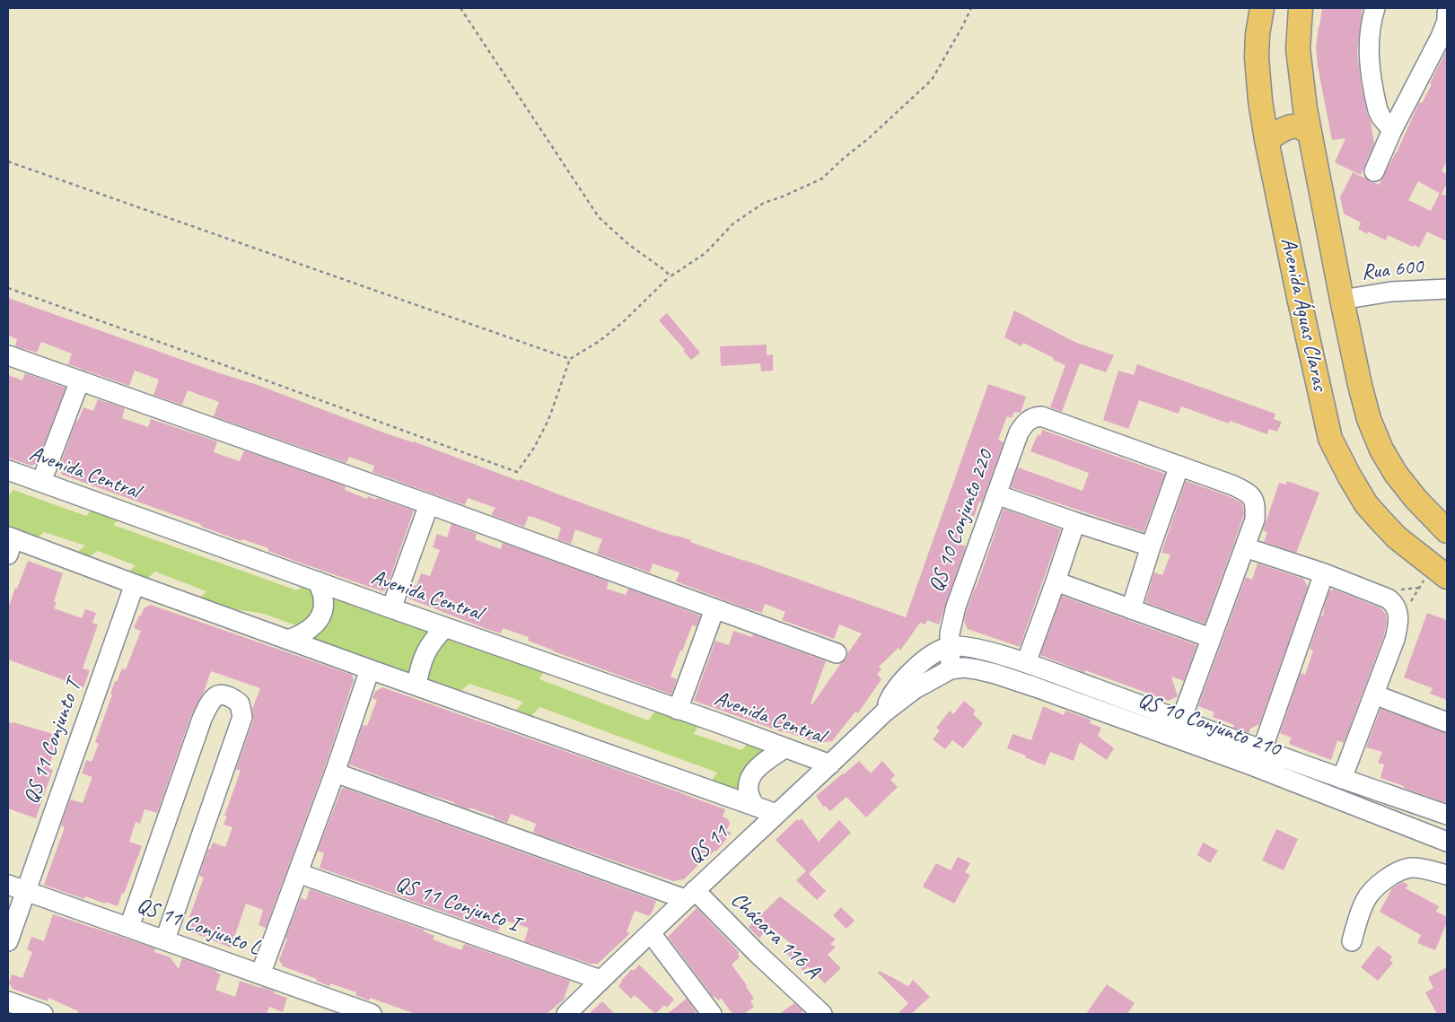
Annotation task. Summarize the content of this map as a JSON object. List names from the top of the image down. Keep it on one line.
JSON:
{"streets":{"main road":["Avenida Águas Claras"],"street":["Rua 600","Avenida Central","QS 10 Conjunto 220","QS 10 Conjunto 210","QS 11 Conjunto T","QS 11","QS 11 Conjunto I","QS 11 Conjunto L","Chácara 116 A"]},"crossings":[["Rua 600","Avenida Águas Claras"],["Avenida Central","QS 11"],["QS 10 Conjunto 220","QS 10 Conjunto 210"],["QS 10 Conjunto 220","QS 11"],["QS 10 Conjunto 210","QS 11"],["QS 11 Conjunto T","QS 11 Conjunto L"],["QS 11","QS 11 Conjunto I"],["QS 11","Chácara 116 A"]]}
